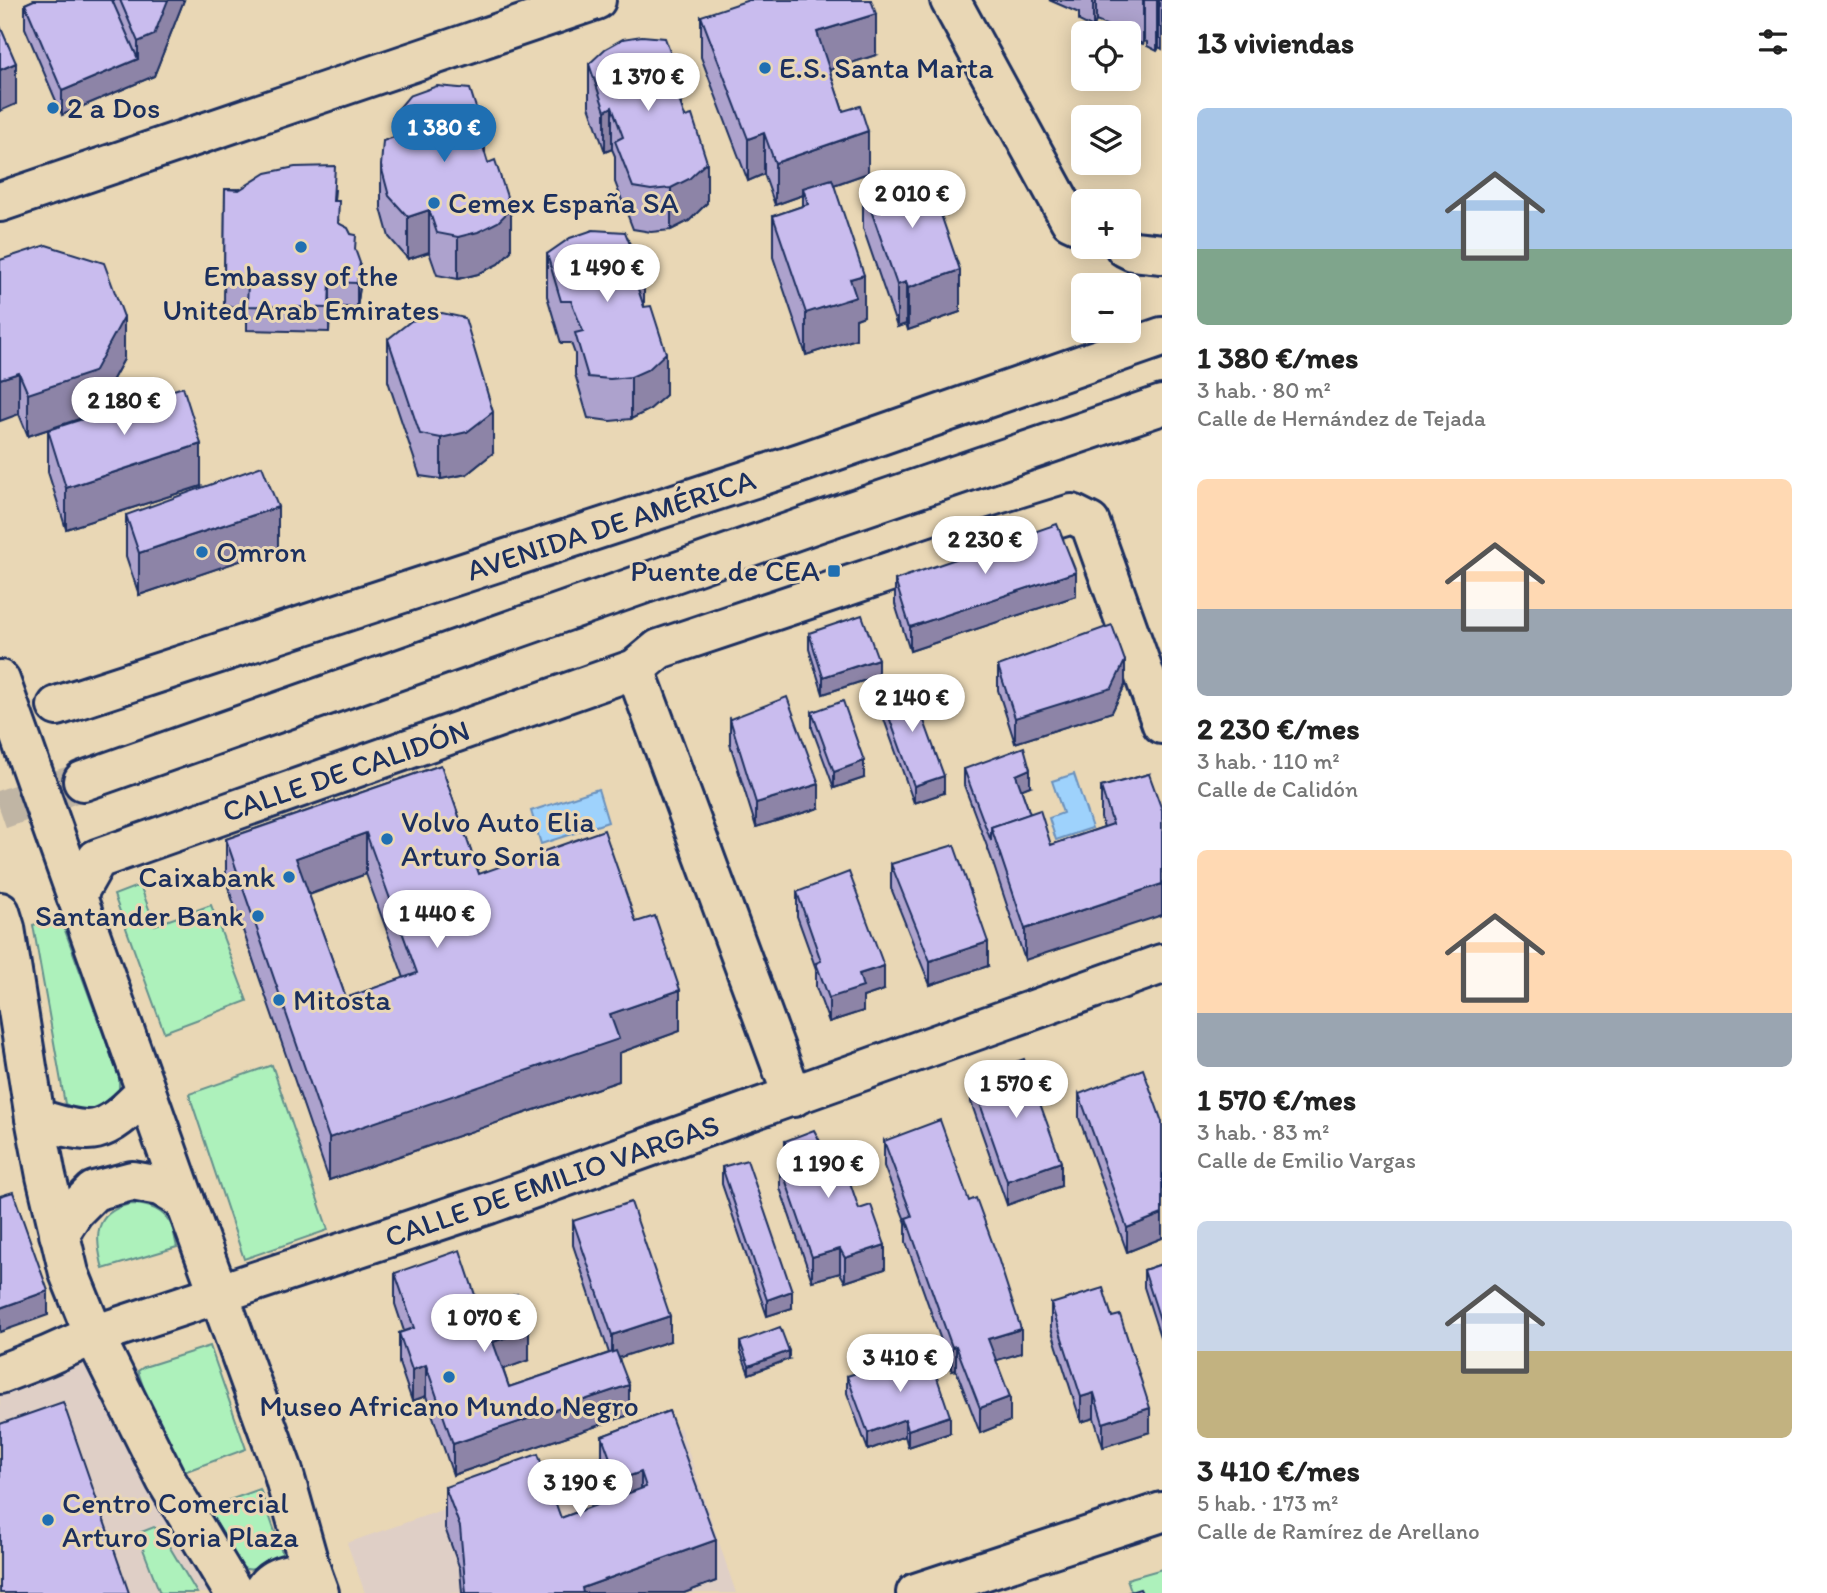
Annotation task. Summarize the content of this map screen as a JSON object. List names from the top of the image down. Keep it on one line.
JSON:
{"streets":{"main road":["AVENIDA DE AMÉRICA","CALLE DE CALIDÓN","CALLE DE EMILIO VARGAS"]},"places":{"other":["E.S. Santa Marta","2 a Dos","Cemex España SA","Embassy of the United Arab Emirates","Omron","Volvo Auto Elia Arturo Soria","Caixabank","Santander Bank","Mitosta","Museo Africano Mundo Negro","Centro Comercial Arturo Soria Plaza"],"transit":["Puente de CEA"]},"page":{"heading":"13 viviendas","map_buttons":["+","−"],"price":["1 370 €","1 380 €","2 010 €","1 490 €","2 180 €","2 230 €","2 140 €","1 440 €","1 570 €","1 190 €","1 070 €","3 410 €","3 190 €"],"list":[{"name":"1 380 €/mes","note":"3 hab. · 80 m² · Calle de Hernández de Tejada"},{"name":"2 230 €/mes","note":"3 hab. · 110 m² · Calle de Calidón"},{"name":"1 570 €/mes","note":"3 hab. · 83 m² · Calle de Emilio Vargas"},{"name":"3 410 €/mes","note":"5 hab. · 173 m² · Calle de Ramírez de Arellano"}]}}
